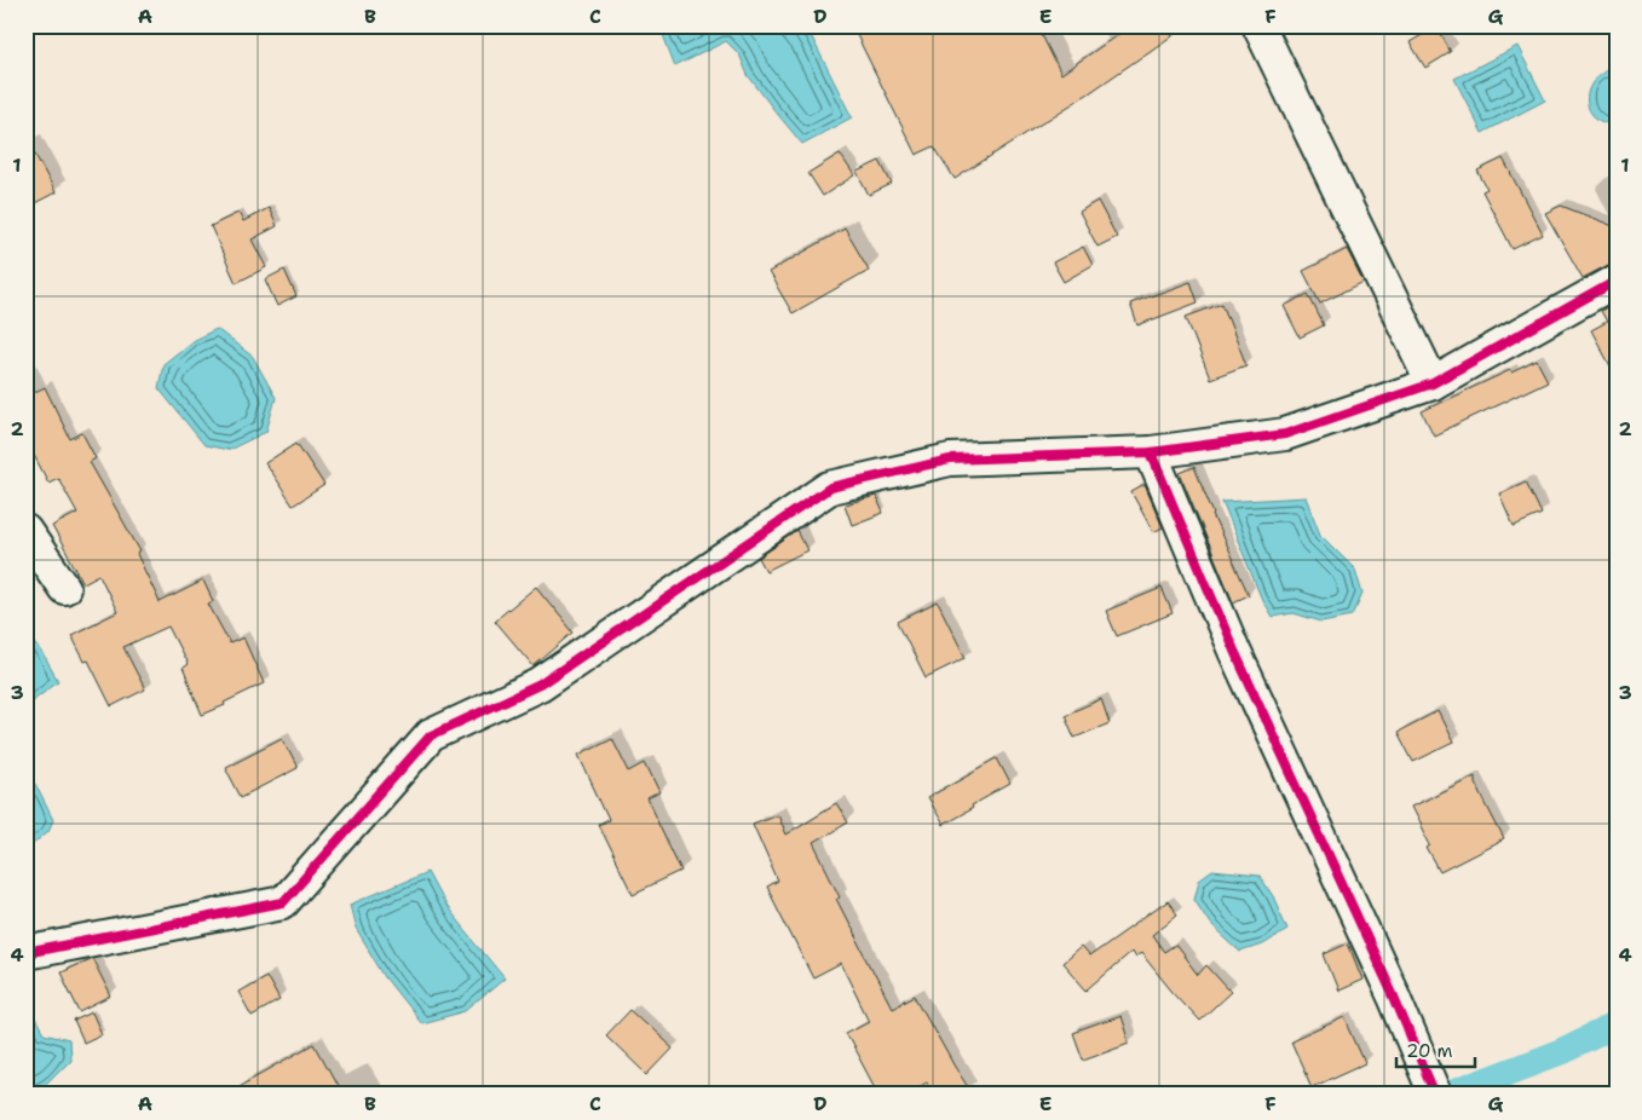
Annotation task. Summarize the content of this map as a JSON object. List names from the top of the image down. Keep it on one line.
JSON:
{"scale_bar":"20 m","grid":{"columns":["A","B","C","D","E","F","G"],"rows":["1","2","3","4"]}}
